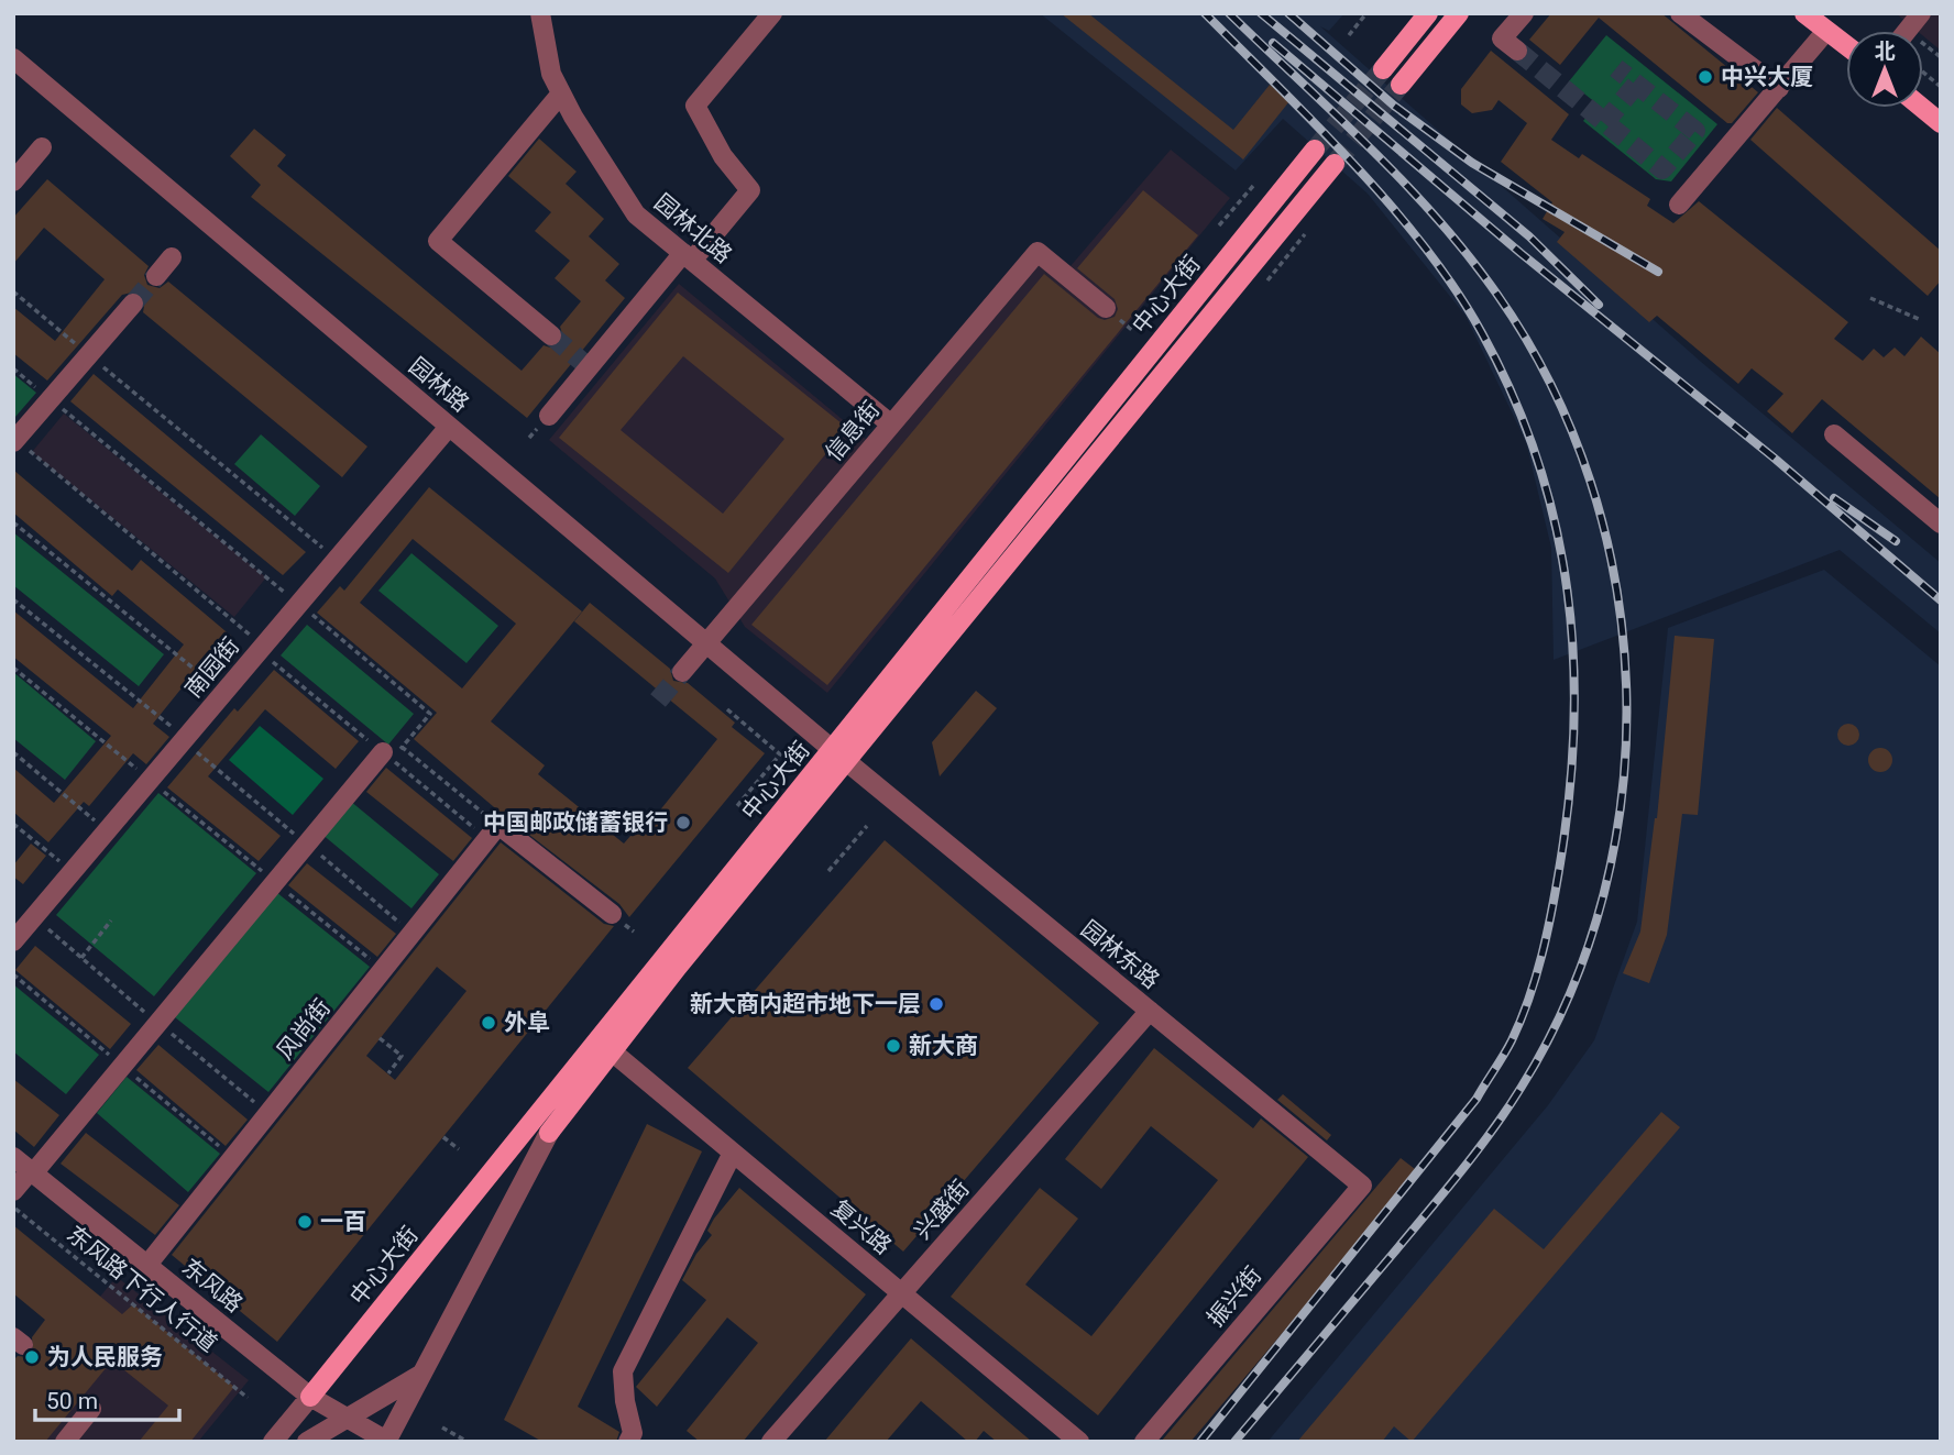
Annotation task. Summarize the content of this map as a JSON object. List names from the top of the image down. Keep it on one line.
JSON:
{"streets":{"main road":["中心大街"],"street":["园林北路","园林路","信息街","南园街","园林东路","风尚街","兴盛街","复兴路","东风路","振兴街"],"path":["东风路下行人行道"]},"crossings":[["园林北路","信息街"],["中心大街","园林路"],["中心大街","园林东路"],["中心大街","复兴路"],["中心大街","东风路"],["园林路","信息街"],["园林路","南园街"],["园林路","园林东路"],["园林东路","兴盛街"],["园林东路","振兴街"],["风尚街","东风路"],["兴盛街","复兴路"]],"places":["中兴大厦","中国邮政储蓄银行","新大商内超市地下一层","外阜","新大商","一百","为人民服务"],"scale_bar":"50 m","north":"top"}
